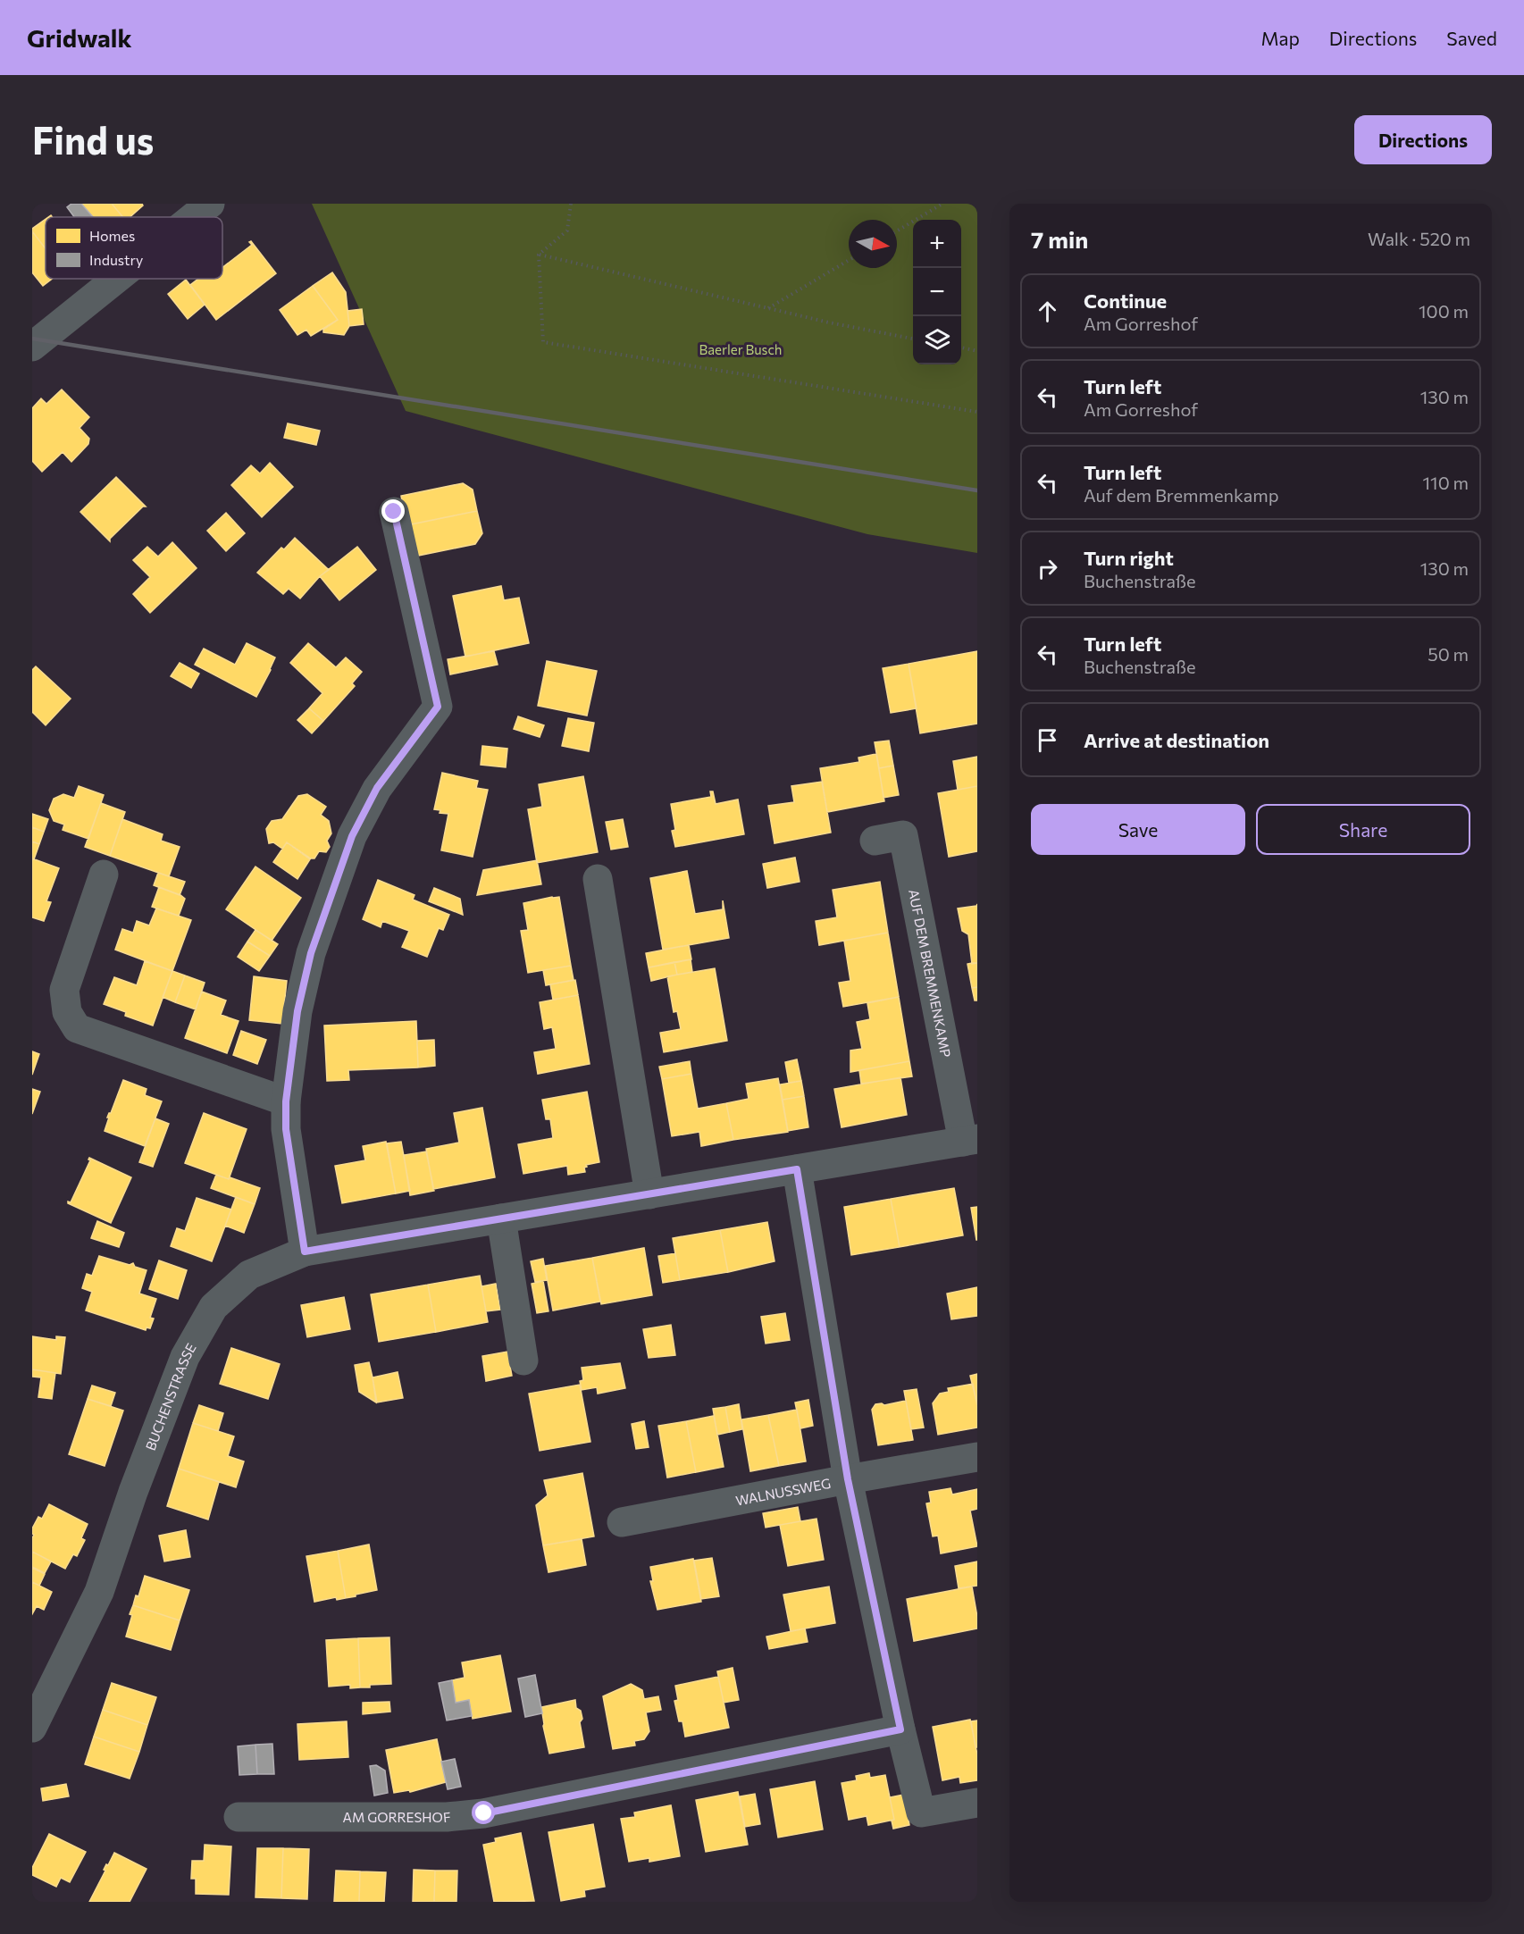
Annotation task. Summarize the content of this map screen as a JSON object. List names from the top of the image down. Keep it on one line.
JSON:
{"streets":{"street":["AUF DEM BREMMENKAMP","BUCHENSTRASSE","WALNUSSWEG","AM GORRESHOF"]},"crossings":[["AUF DEM BREMMENKAMP","BUCHENSTRASSE"]],"parks":["Baerler Busch"],"legend":["Homes","Industry"],"north":"right","page":{"header":"Gridwalk","nav":["Map","Directions","Saved"],"buttons":["Directions",["Save","Share"]],"title":"Find us","heading":["7 min","Walk · 520 m"],"map_buttons":["+","−"],"list":[["Continue","Am Gorreshof","100 m"],["Turn left","Am Gorreshof","130 m"],["Turn left","Auf dem Bremmenkamp","110 m"],["Turn right","Buchenstraße","130 m"],["Turn left","Buchenstraße","50 m"],"Arrive at destination"]}}
